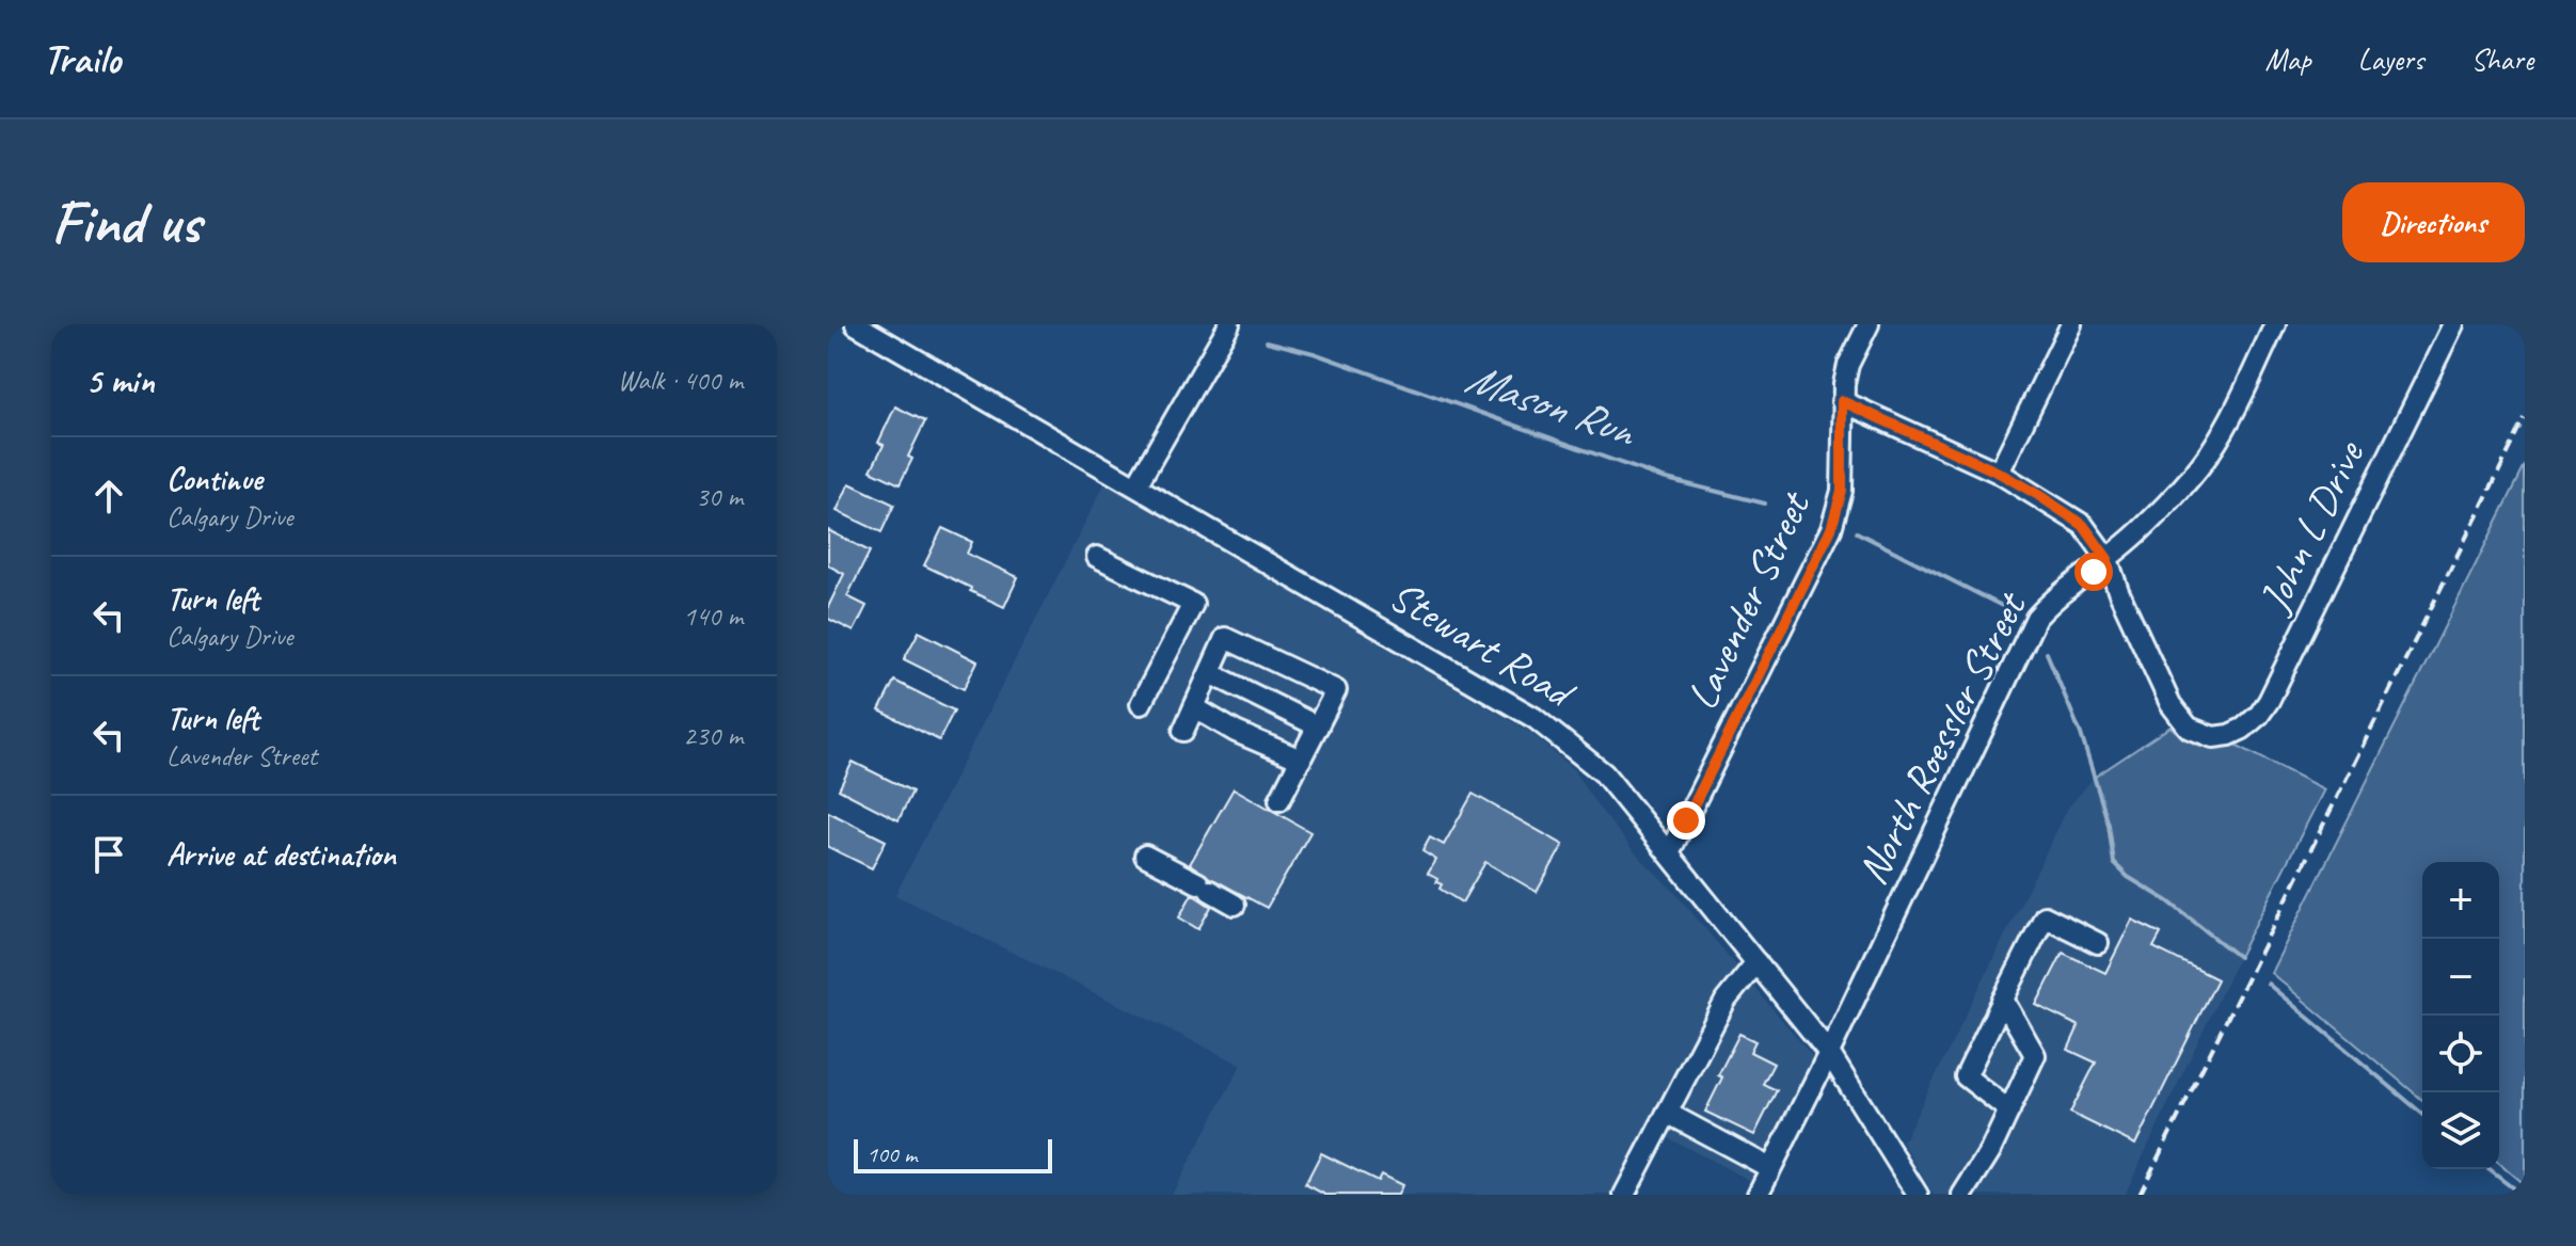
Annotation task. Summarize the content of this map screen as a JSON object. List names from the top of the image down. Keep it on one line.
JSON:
{"streets":{"street":["John L Drive","Lavender Street","Stewart Road","North Roessler Street"]},"crossings":[["John L Drive","North Roessler Street"],["Lavender Street","Stewart Road"],["Stewart Road","North Roessler Street"]],"water":["Mason Run"],"scale_bar":"100 m","page":{"header":"Trailo","nav":["Map","Layers","Share"],"buttons":"Directions","title":"Find us","heading":["5 min","Walk · 400 m"],"list":[["Continue","Calgary Drive","30 m"],["Turn left","Calgary Drive","140 m"],["Turn left","Lavender Street","230 m"],"Arrive at destination"],"map_buttons":["+","−"],"scale":"100 m"}}
